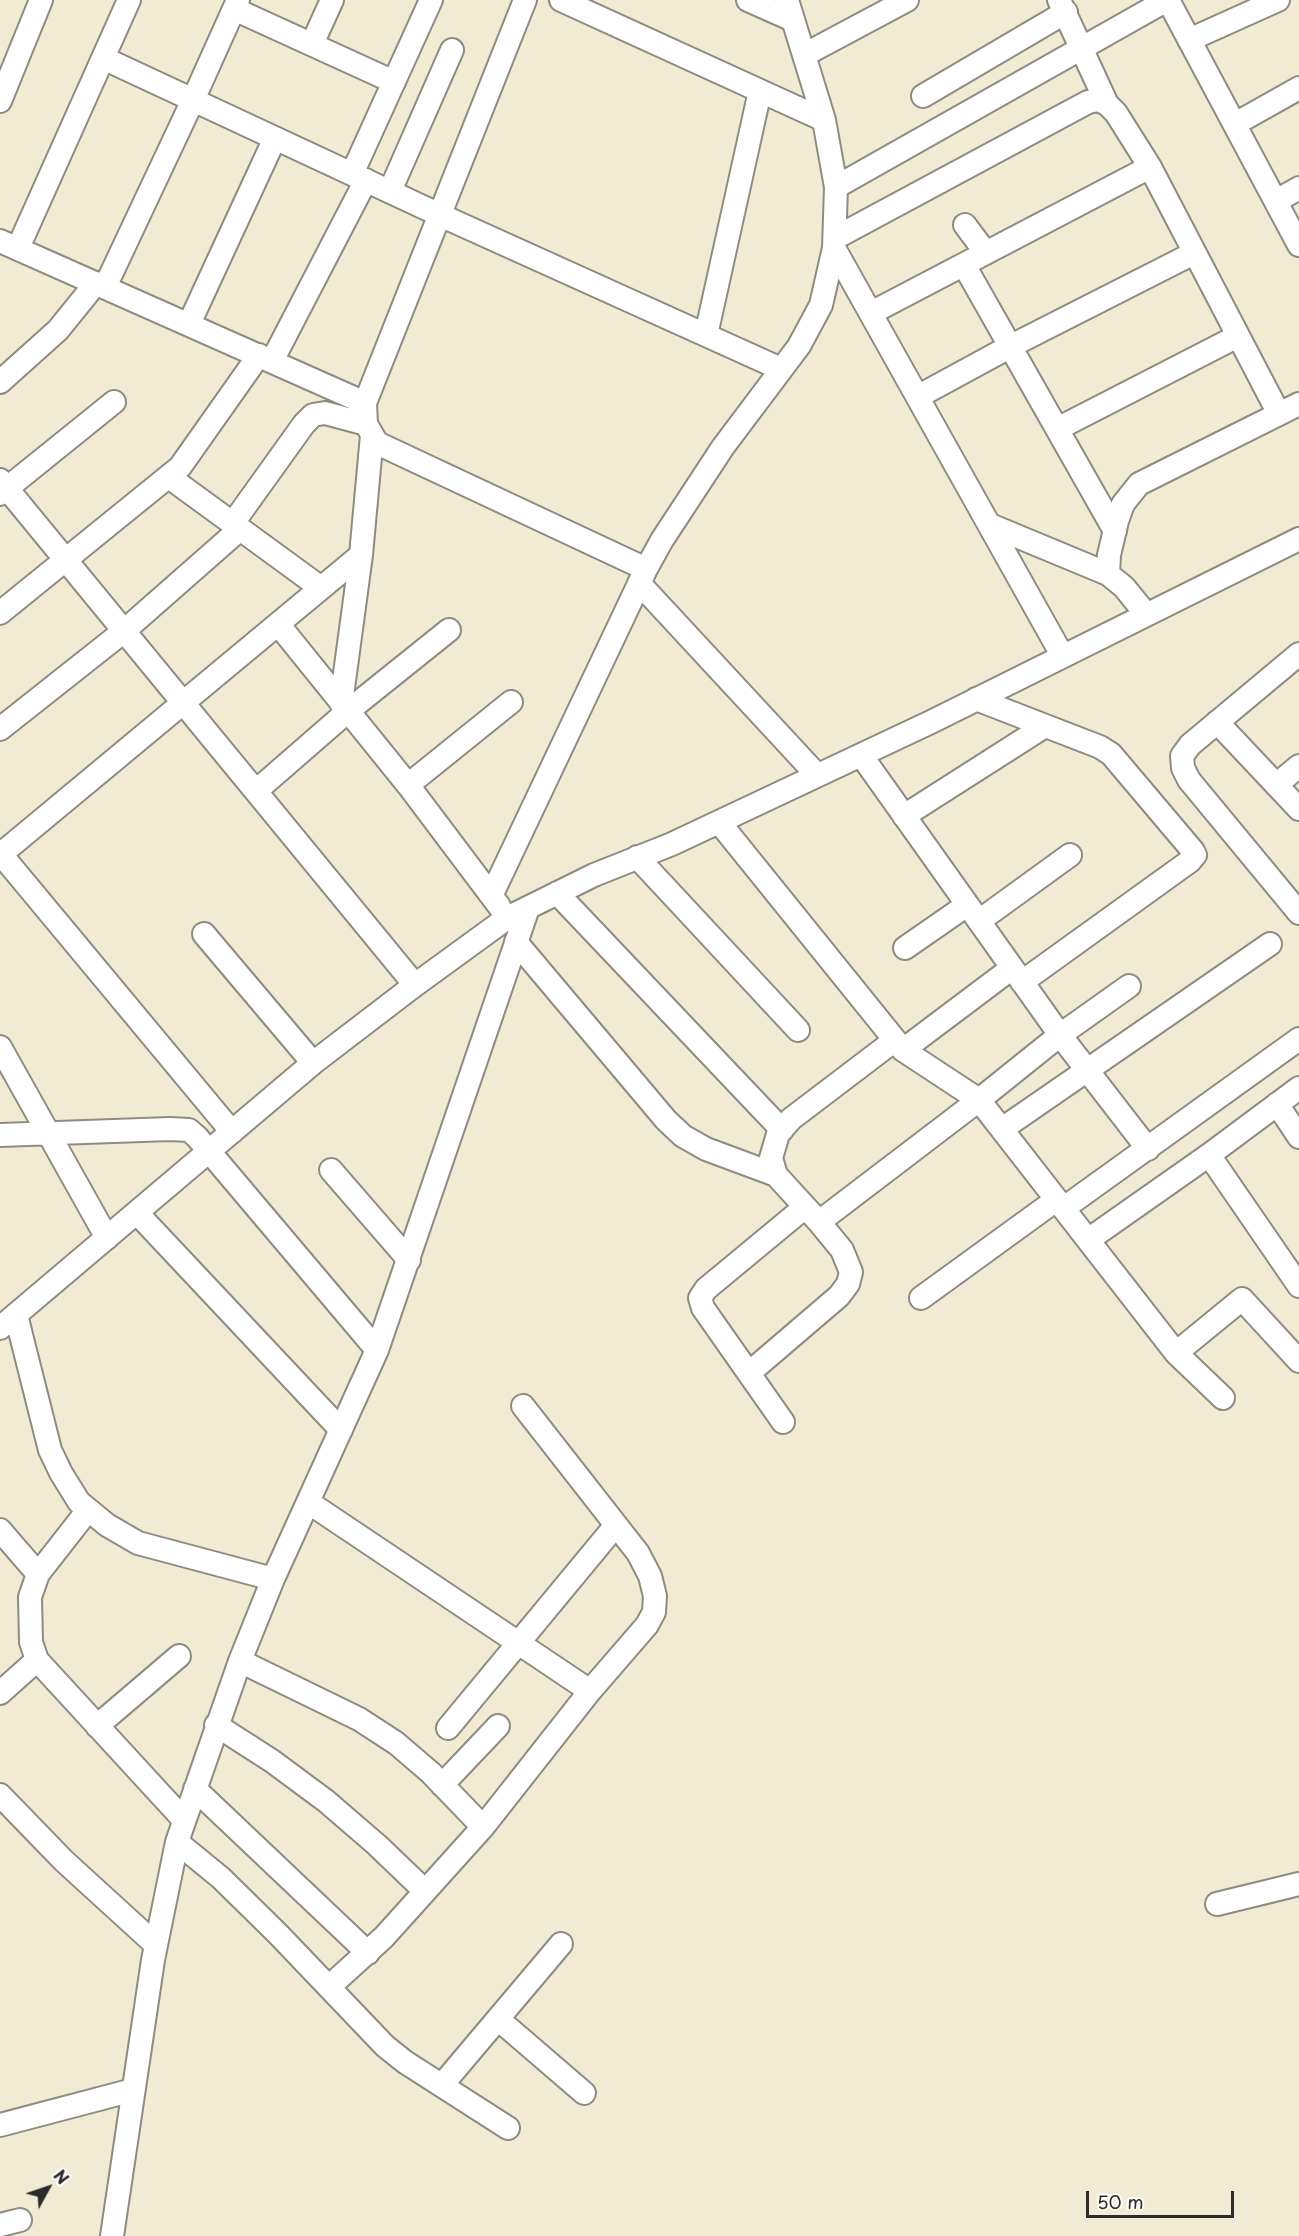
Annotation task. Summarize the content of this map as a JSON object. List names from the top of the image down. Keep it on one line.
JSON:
{"scale_bar":"50 m","north":"top right"}
